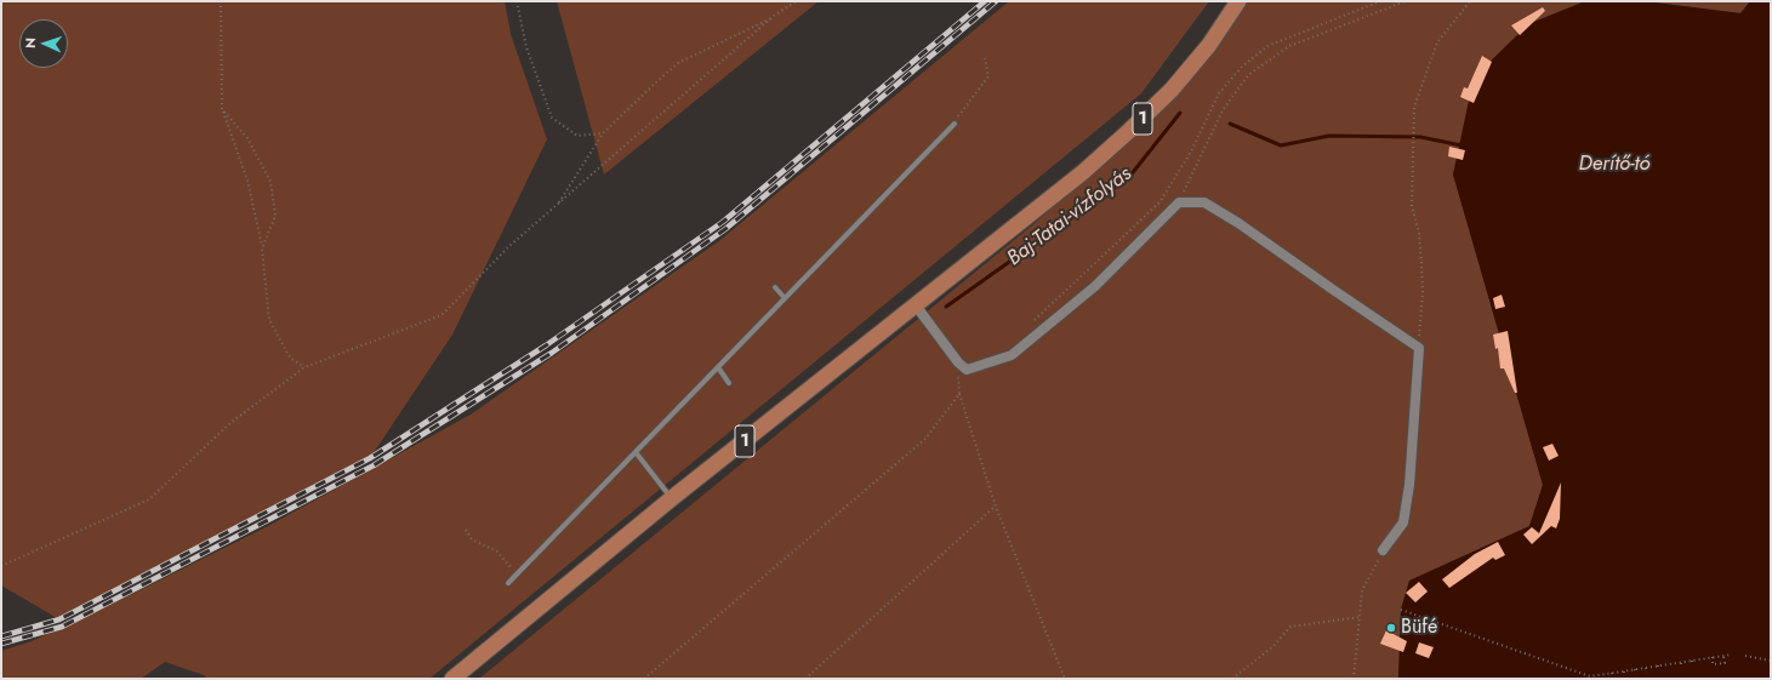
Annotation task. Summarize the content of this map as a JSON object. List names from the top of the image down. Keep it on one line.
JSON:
{"streets":{"main road":["1"]},"water":["Derítő-tó","Baj-Tatai-vízfolyás"],"places":["Büfé"],"north":"left"}
